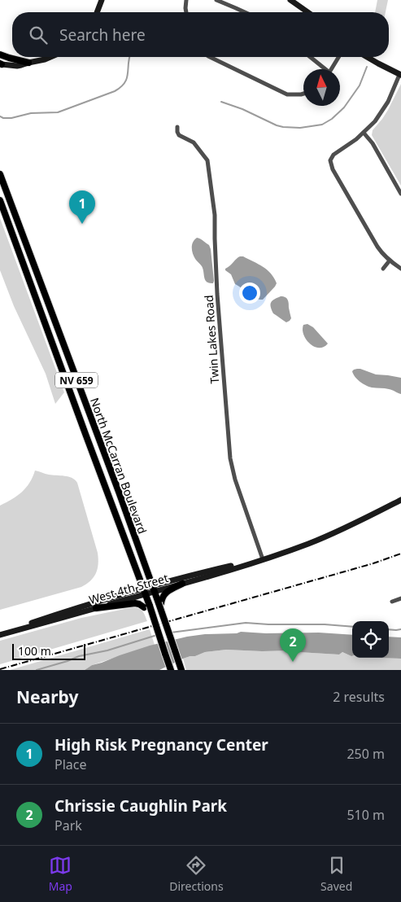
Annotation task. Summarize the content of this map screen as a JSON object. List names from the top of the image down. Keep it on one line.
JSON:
{"streets":{"main road":["NV 659","North McCarran Boulevard","West 4th Street"],"street":["Twin Lakes Road"]},"crossings":[["Twin Lakes Road","West 4th Street"],["North McCarran Boulevard","West 4th Street"]],"scale_bar":"100 m","north":"top","page":{"search":"Search here","pins":["1","2"],"scale":"100 m","heading":["Nearby","2 results"],"list":[{"mark":"1","name":"High Risk Pregnancy Center","note":"Place","value":"250 m"},{"mark":"2","name":"Chrissie Caughlin Park","note":"Park","value":"510 m"}],"nav":["Map","Directions","Saved"]}}
